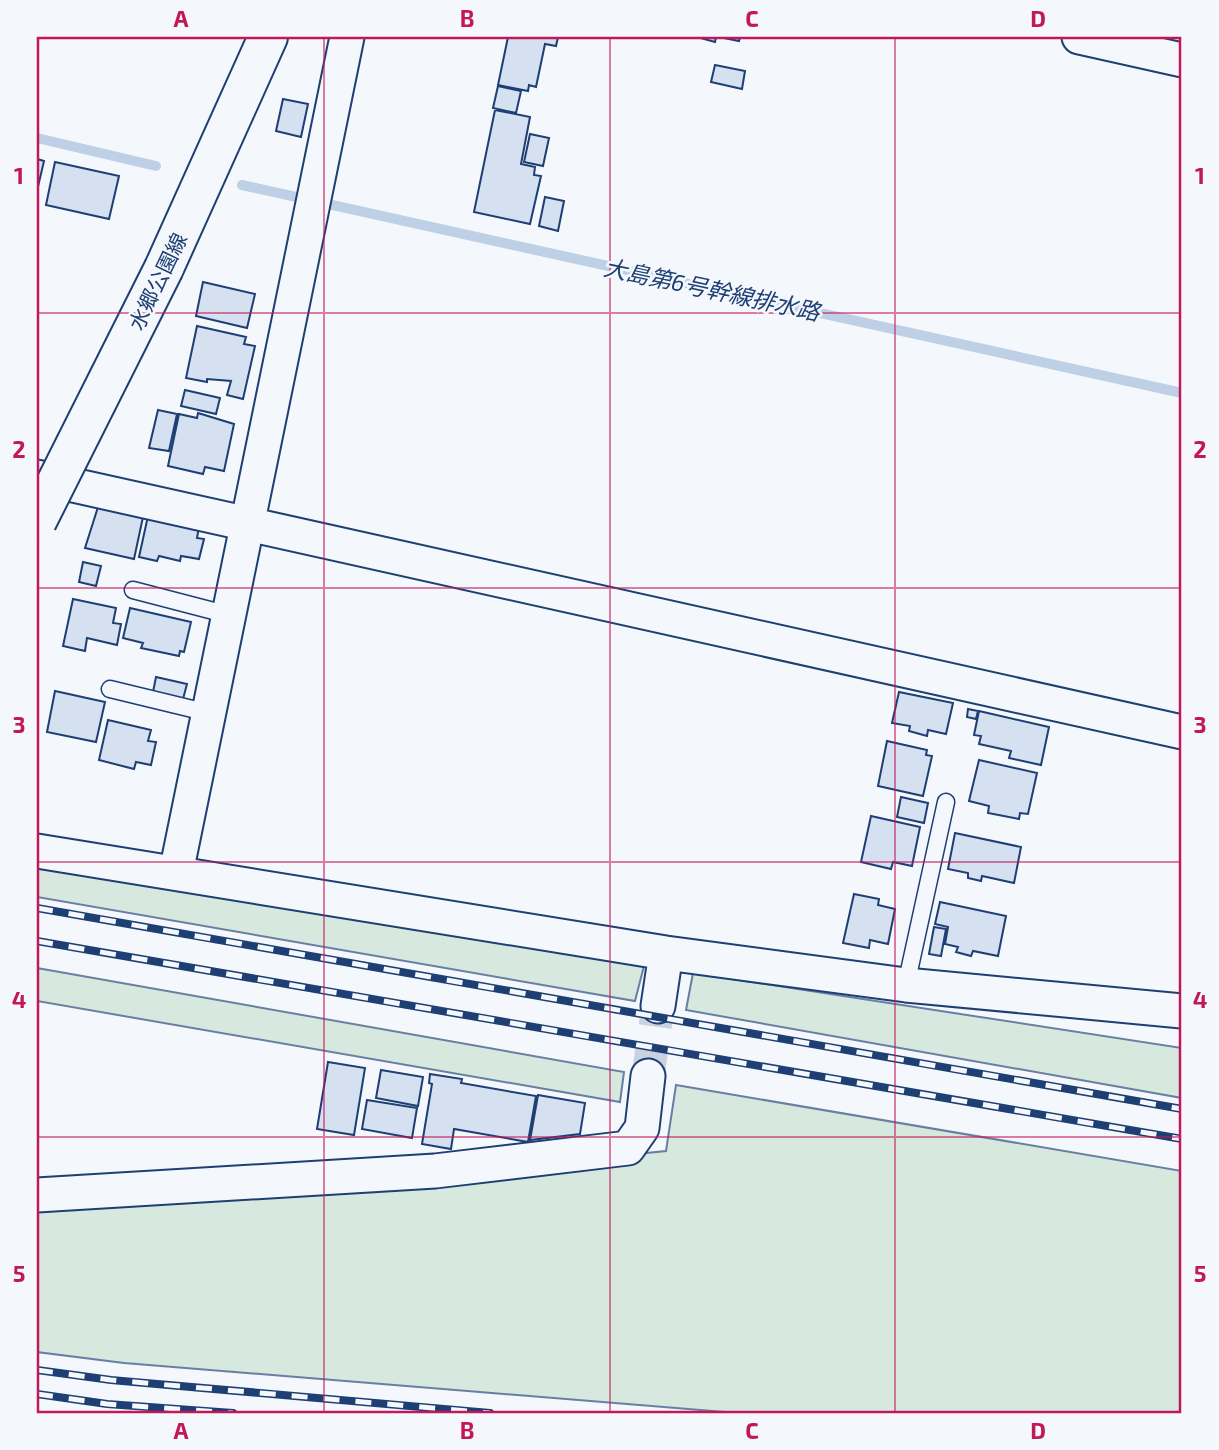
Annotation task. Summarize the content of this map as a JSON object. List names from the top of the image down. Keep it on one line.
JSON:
{"streets":{"main road":["水郷公園線"]},"water":["大島第6号幹線排水路"],"grid":{"columns":["A","B","C","D"],"rows":["1","2","3","4","5"]}}
